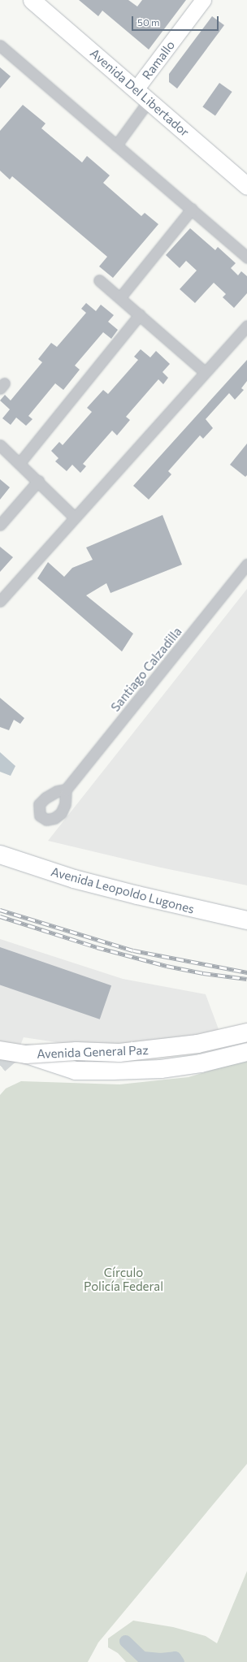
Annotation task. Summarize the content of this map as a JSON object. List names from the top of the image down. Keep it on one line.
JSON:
{"streets":{"highway":["Avenida Leopoldo Lugones","Avenida General Paz"],"main road":["Avenida Del Libertador"],"street":["Ramallo","Santiago Calzadilla"]},"crossings":[["Ramallo","Avenida Del Libertador"]],"parks":["Círculo Policía Federal"],"scale_bar":"50 m"}
